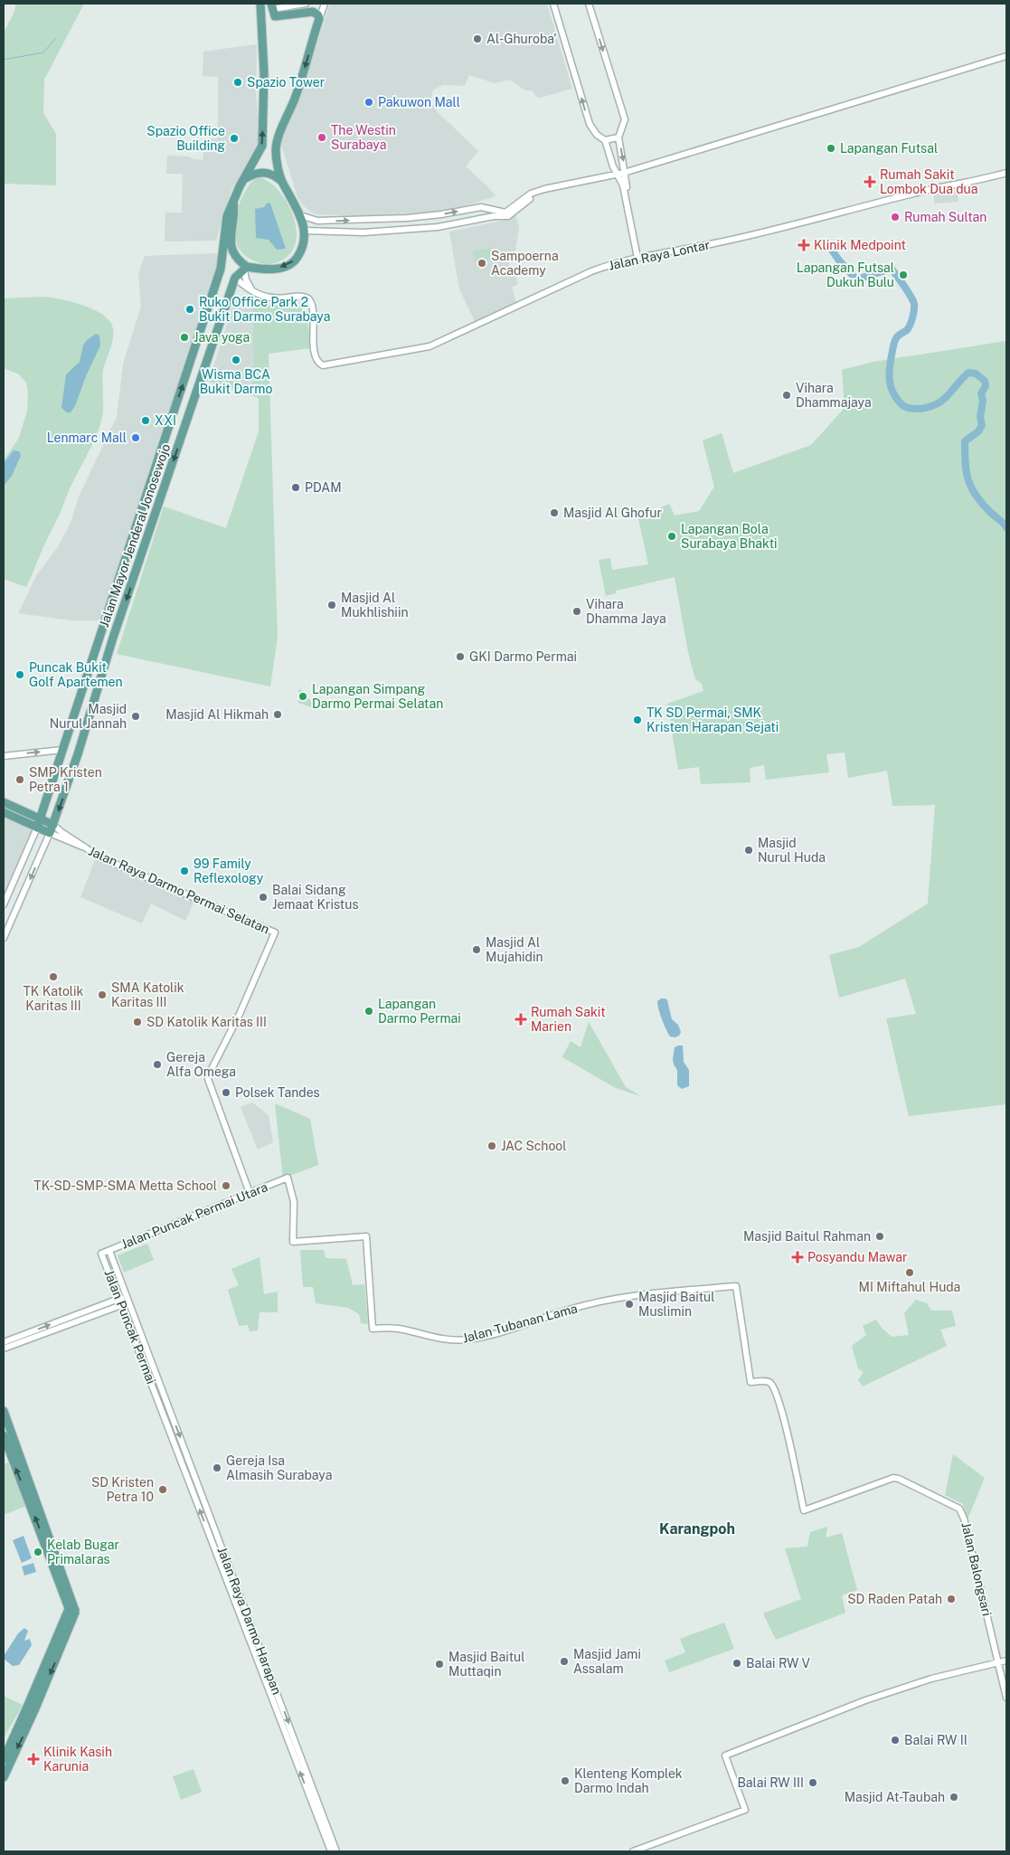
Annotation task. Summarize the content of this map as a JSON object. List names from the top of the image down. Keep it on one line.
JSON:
{"streets":{"main road":["Jalan Mayor Jenderal Jonosewojo"],"street":["Jalan Raya Lontar","Jalan Raya Darmo Permai Selatan","Jalan Puncak Permai Utara","Jalan Tubanan Lama","Jalan Puncak Permai","Jalan Balongsari","Jalan Raya Darmo Harapan"]},"crossings":[["Jalan Mayor Jenderal Jonosewojo","Jalan Raya Darmo Permai Selatan"],["Jalan Raya Darmo Permai Selatan","Jalan Puncak Permai Utara"],["Jalan Puncak Permai Utara","Jalan Tubanan Lama"],["Jalan Puncak Permai Utara","Jalan Puncak Permai"],["Jalan Tubanan Lama","Jalan Balongsari"],["Jalan Puncak Permai","Jalan Raya Darmo Harapan"]],"districts":["Karangpoh"],"places":{"other":["Al-Ghuroba'","Spazio Tower","Pakuwon Mall","The Westin Surabaya","Spazio Office Building","Lapangan Futsal","Rumah Sultan","Sampoerna Academy","Lapangan Futsal Dukuh Bulu","Ruko Office Park 2 Bukit Darmo Surabaya","Java yoga","Wisma BCA Bukit Darmo","Vihara Dhammajaya","XXI","Lenmarc Mall","PDAM","Masjid Al Ghofur","Lapangan Bola Surabaya Bhakti","Masjid Al Mukhlishiin","Vihara Dhamma Jaya","GKI Darmo Permai","Puncak Bukit Golf Apartemen","Lapangan Simpang Darmo Permai Selatan","Masjid Al Hikmah","Masjid Nurul Jannah","TK SD Permai, SMK Kristen Harapan Sejati","SMP Kristen Petra 1","Masjid Nurul Huda","99 Family Reflexology","Balai Sidang Jemaat Kristus","Masjid Al Mujahidin","TK Katolik Karitas III","SMA Katolik Karitas III","Lapangan Darmo Permai","SD Katolik Karitas III","Gereja Alfa Omega","Polsek Tandes","JAC School","TK-SD-SMP-SMA Metta School","Masjid Baitul Rahman","MI Miftahul Huda","Masjid Baitul Muslimin","Gereja Isa Almasih Surabaya","SD Kristen Petra 10","Kelab Bugar Primalaras","SD Raden Patah","Masjid Jami Assalam","Balai RW V","Masjid Baitul Muttaqin","Balai RW II","Klenteng Komplek Darmo Indah","Balai RW III","Masjid At-Taubah"],"health":["Rumah Sakit Lombok Dua dua","Klinik Medpoint","Rumah Sakit Marien","Posyandu Mawar","Klinik Kasih Karunia"]}}
